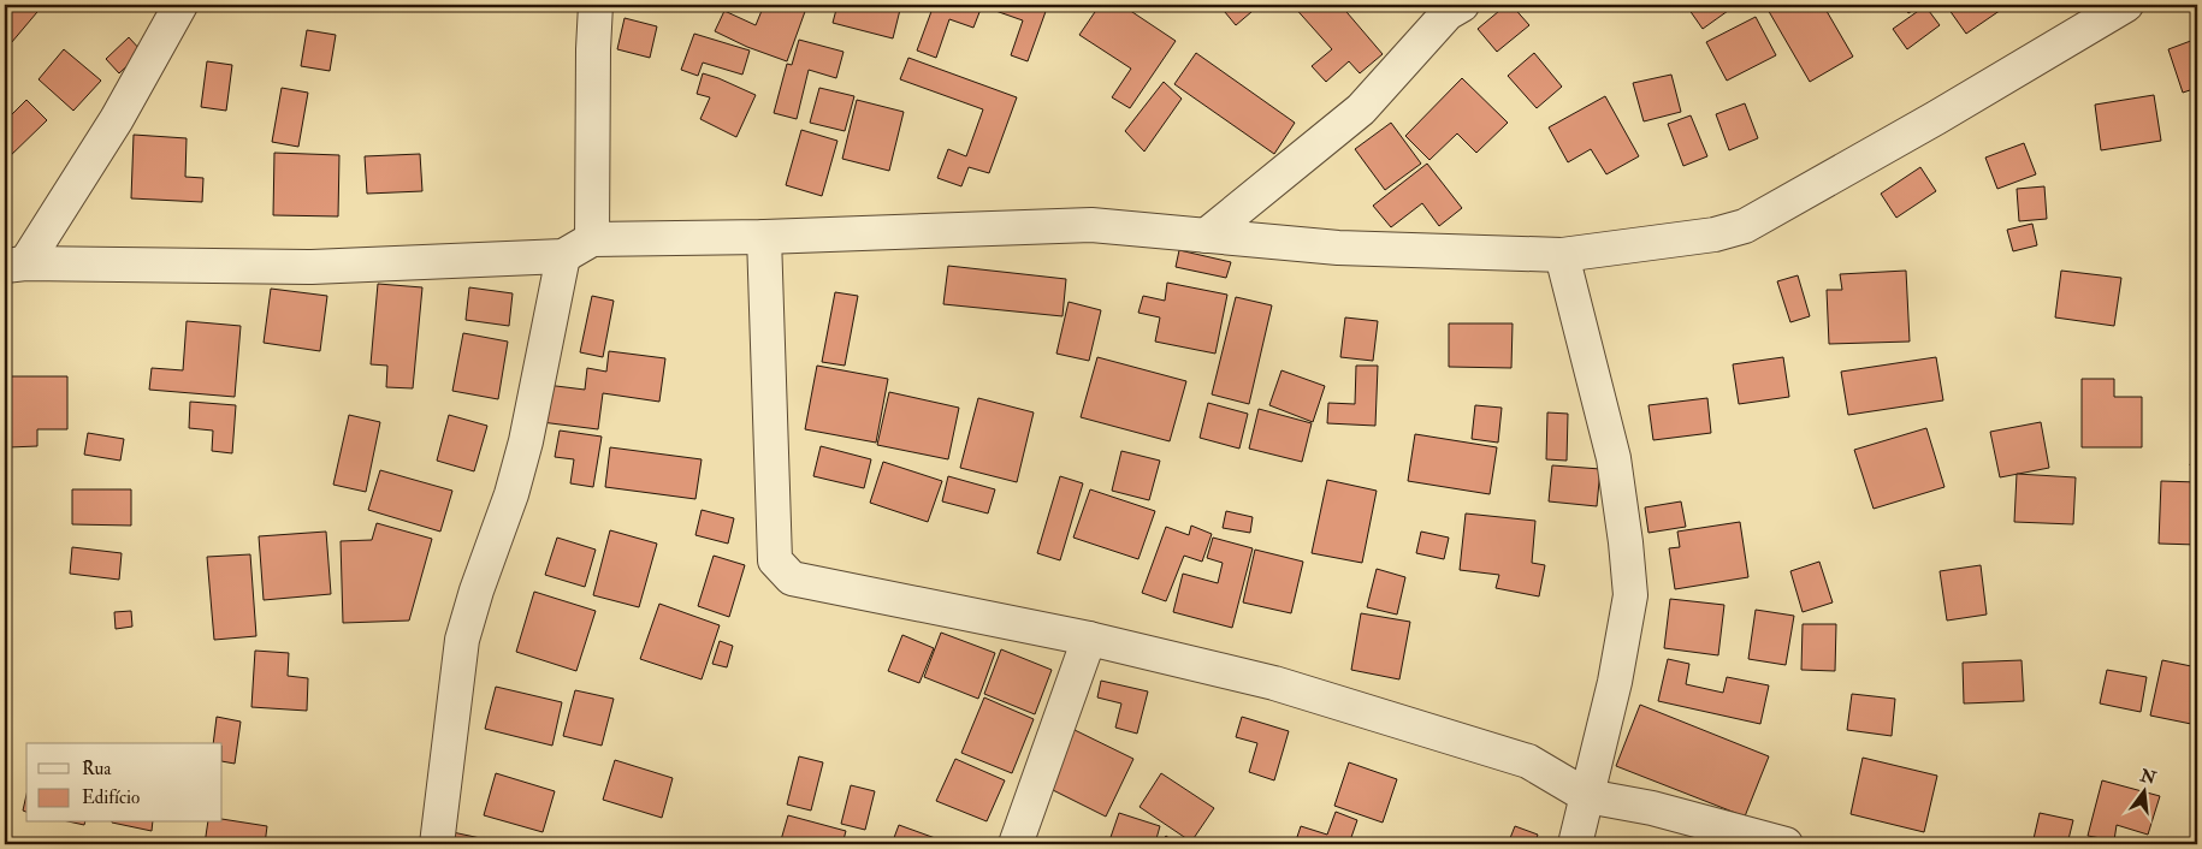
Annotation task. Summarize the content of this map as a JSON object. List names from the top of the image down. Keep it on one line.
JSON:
{"legend":["Rua","Edifício"],"north":"top"}
